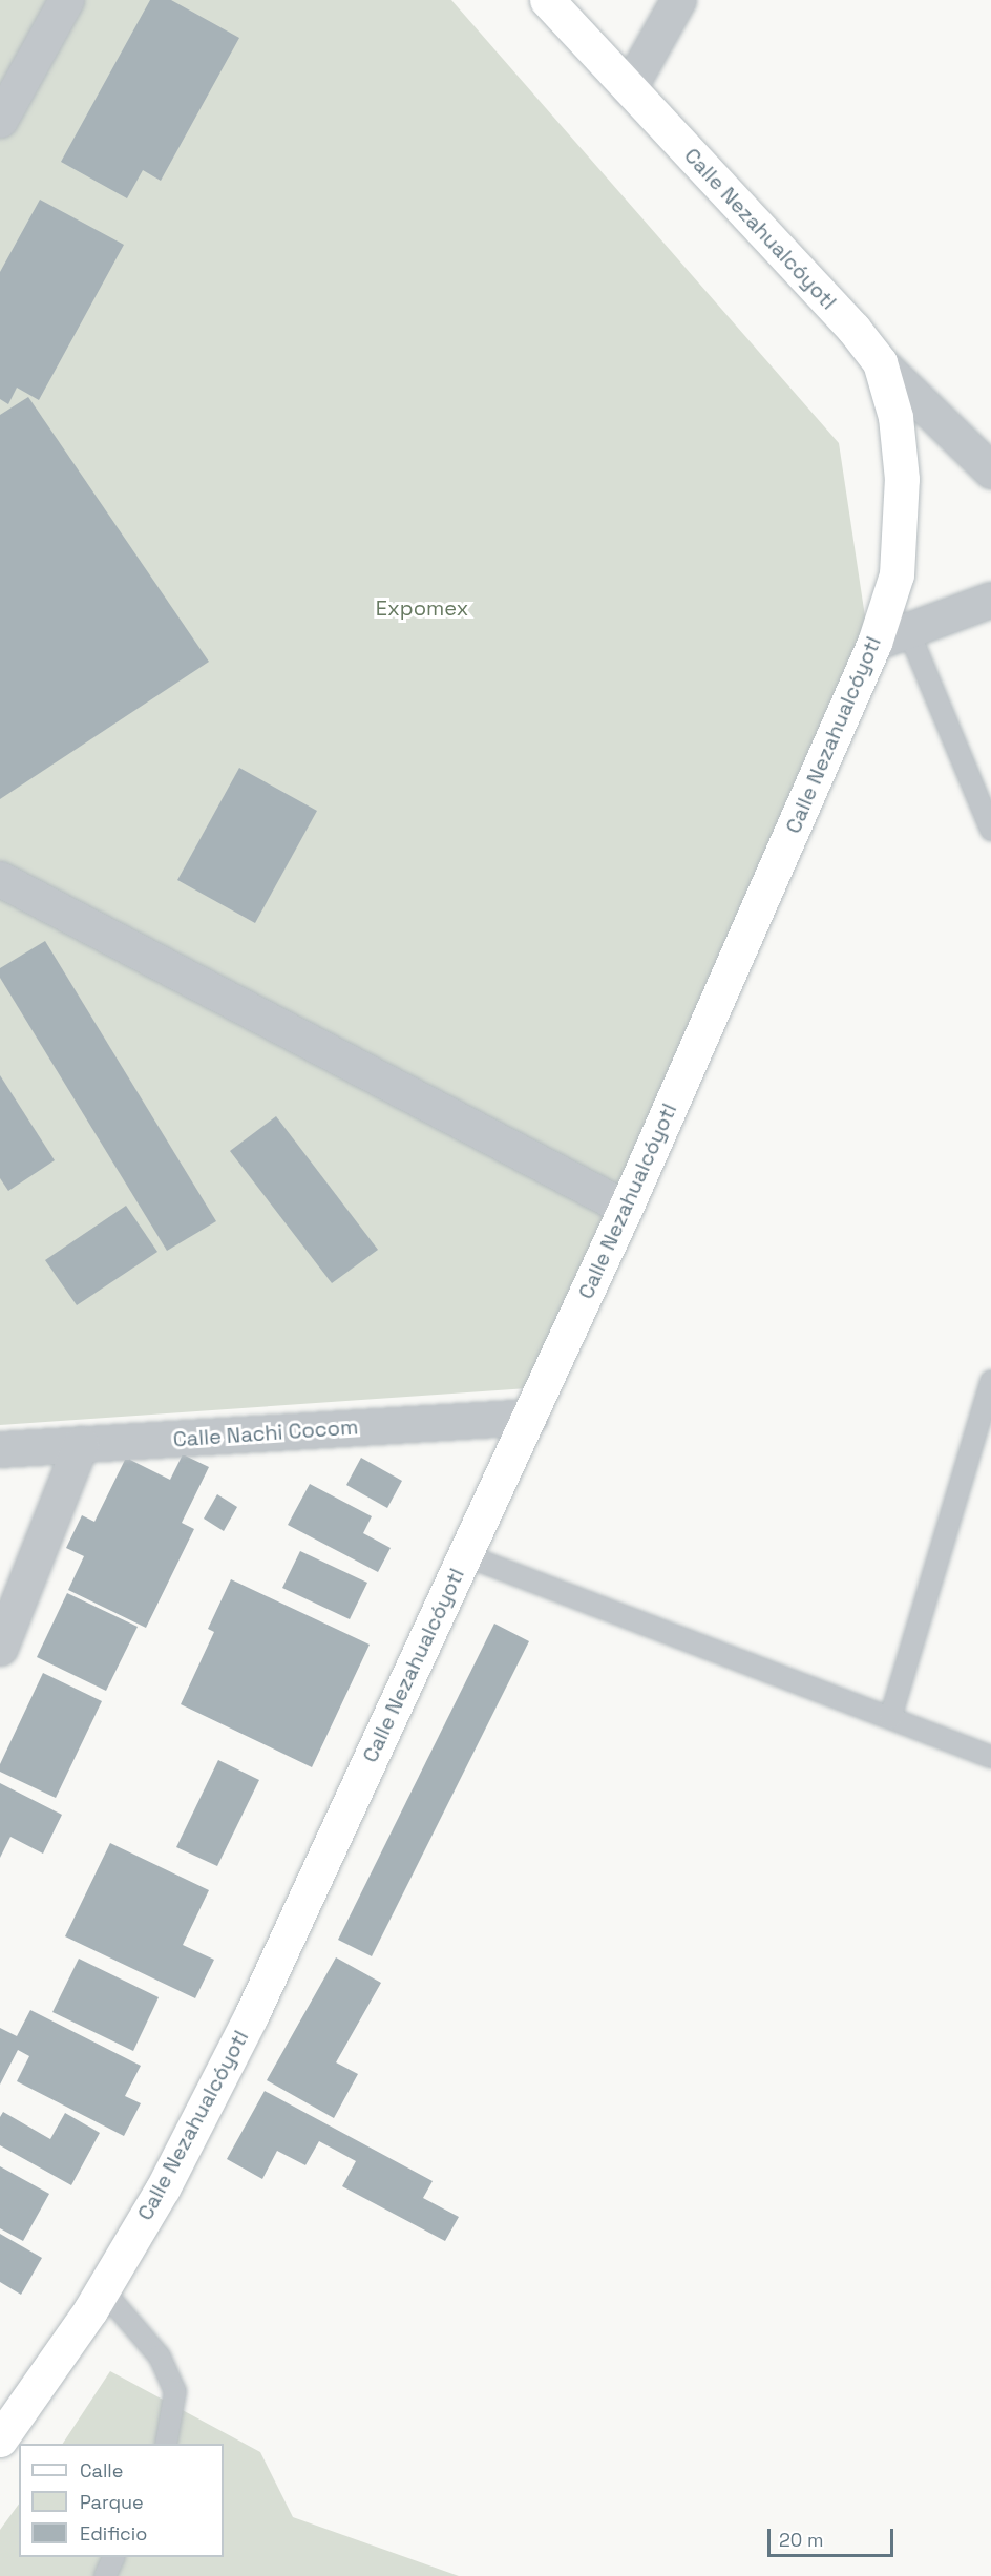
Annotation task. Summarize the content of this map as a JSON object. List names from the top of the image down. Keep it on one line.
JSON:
{"streets":{"street":["Calle Nezahualcóyotl","Calle Nachi Cocom"]},"crossings":[["Calle Nezahualcóyotl","Calle Nachi Cocom"]],"parks":["Expomex"],"legend":["Calle","Parque","Edificio"],"scale_bar":"20 m"}
